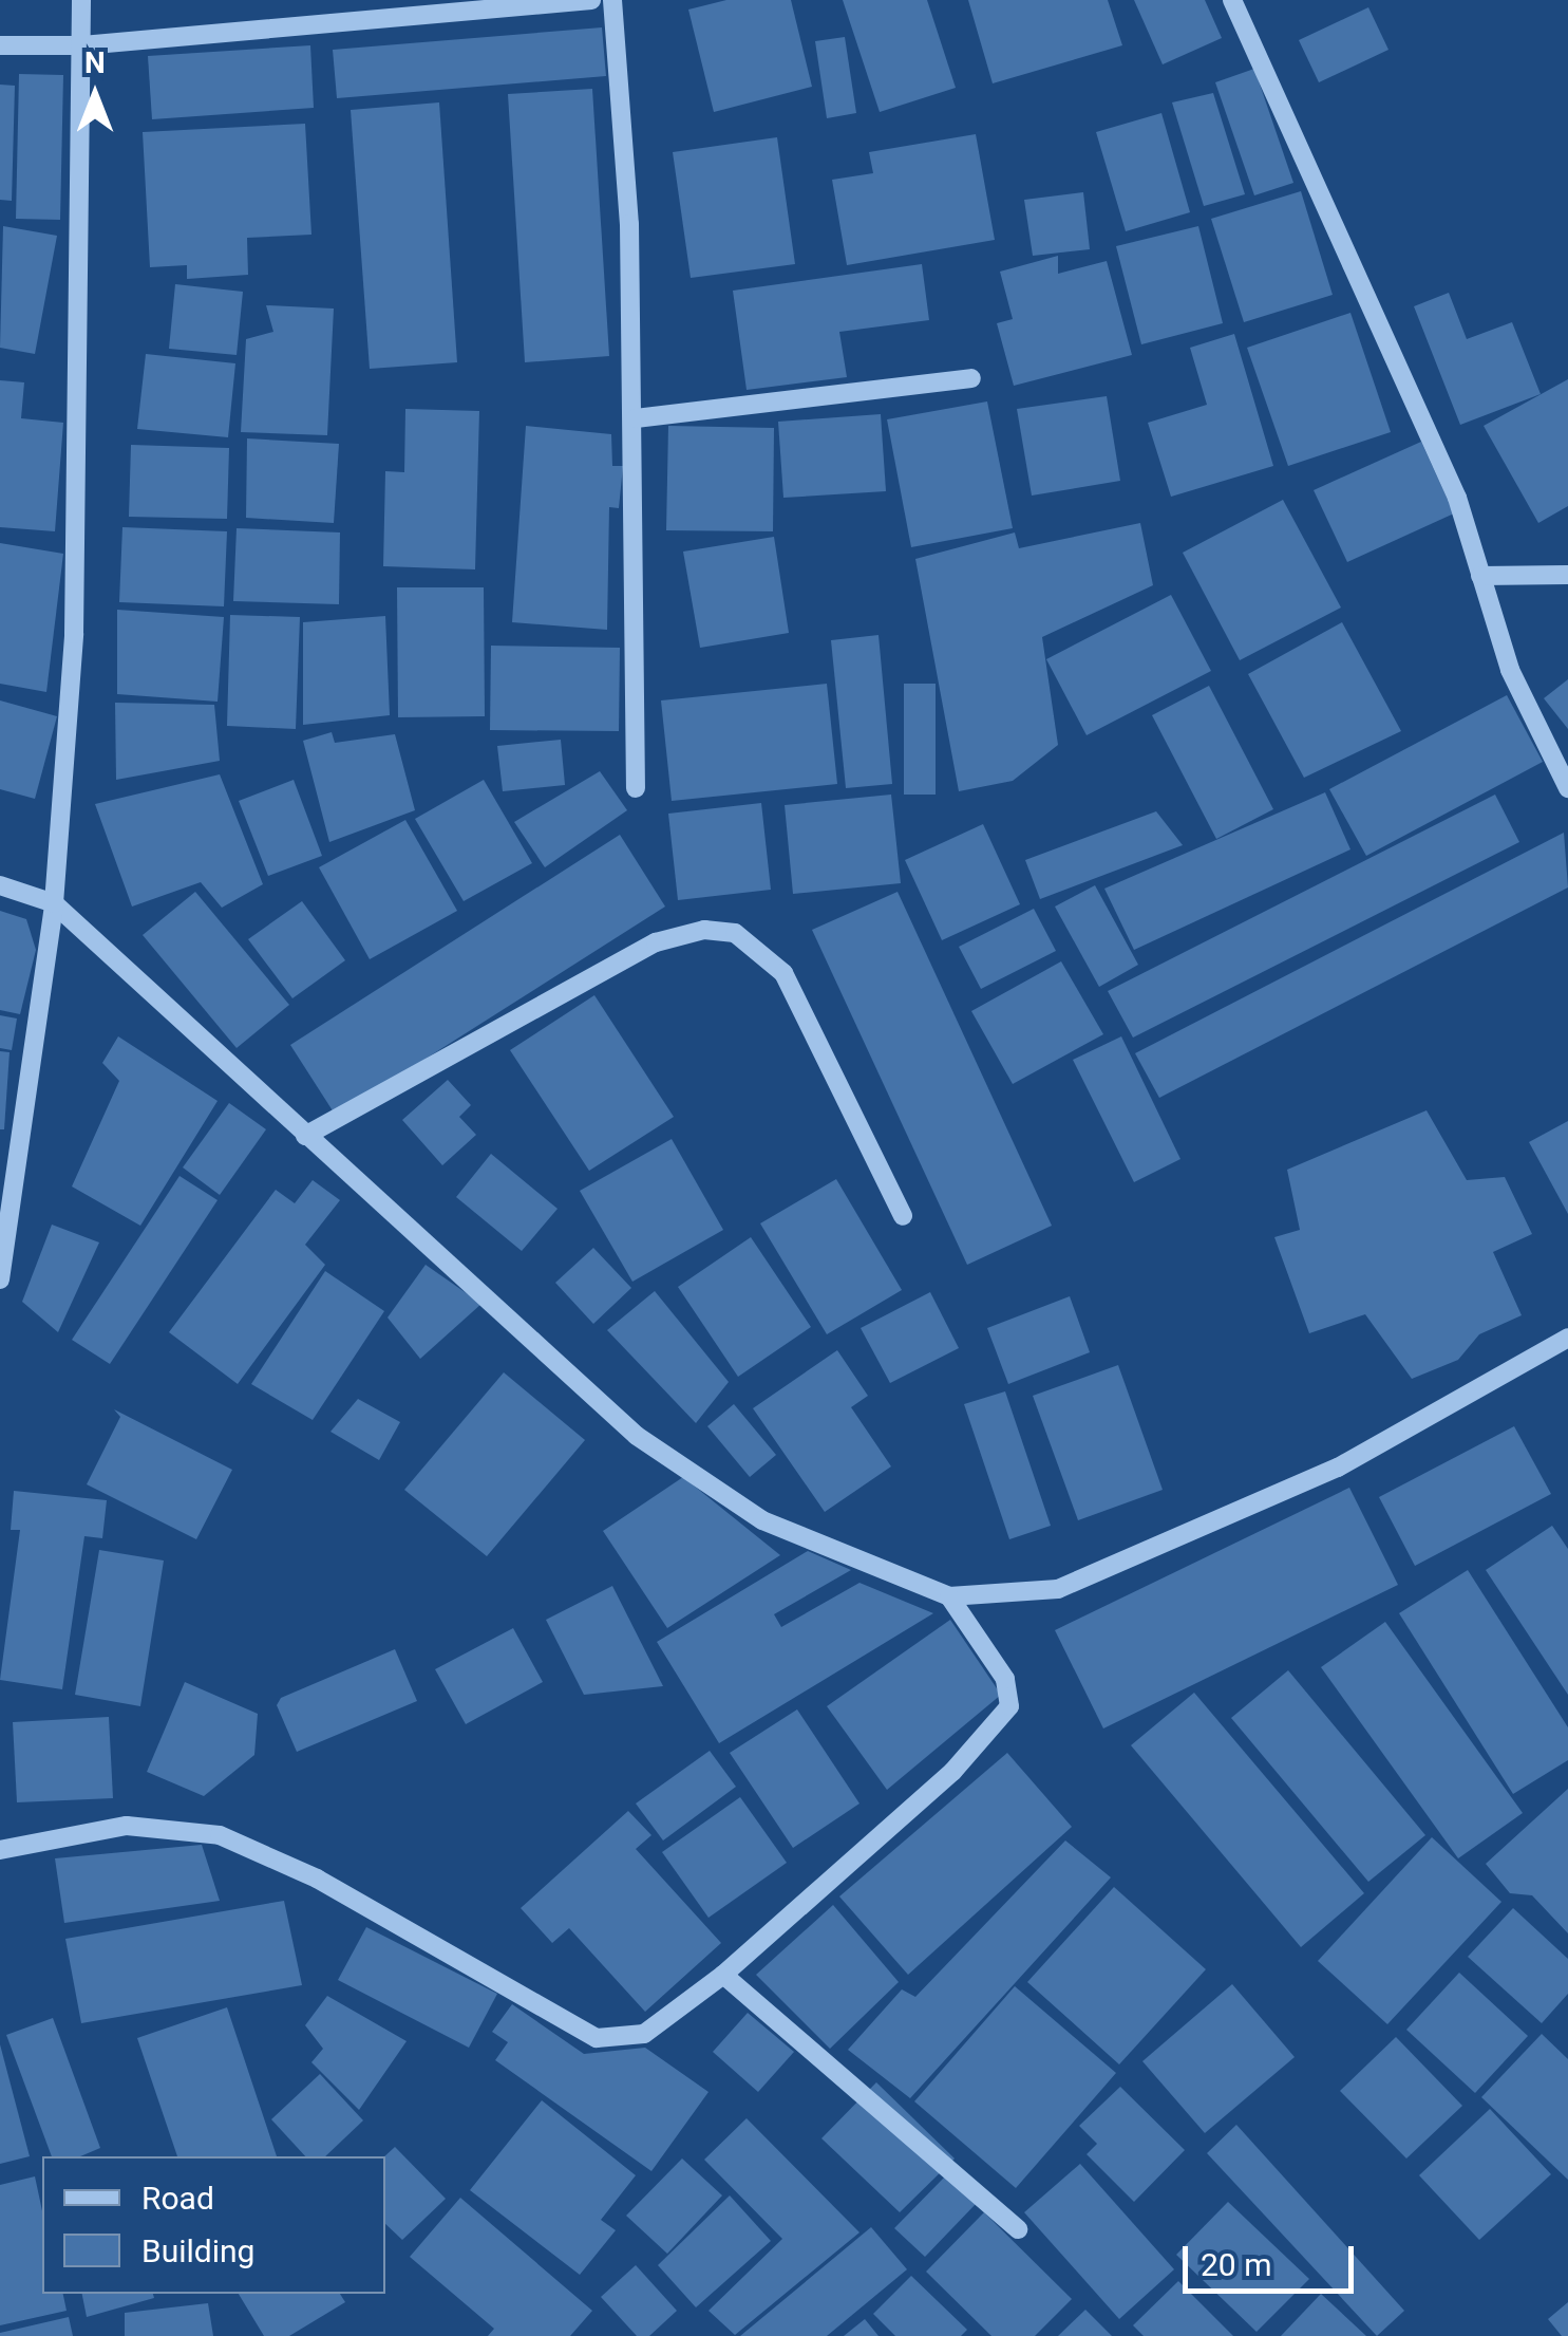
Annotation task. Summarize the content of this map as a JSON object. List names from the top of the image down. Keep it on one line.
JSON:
{"legend":["Road","Building"],"scale_bar":"20 m","north":"top"}
